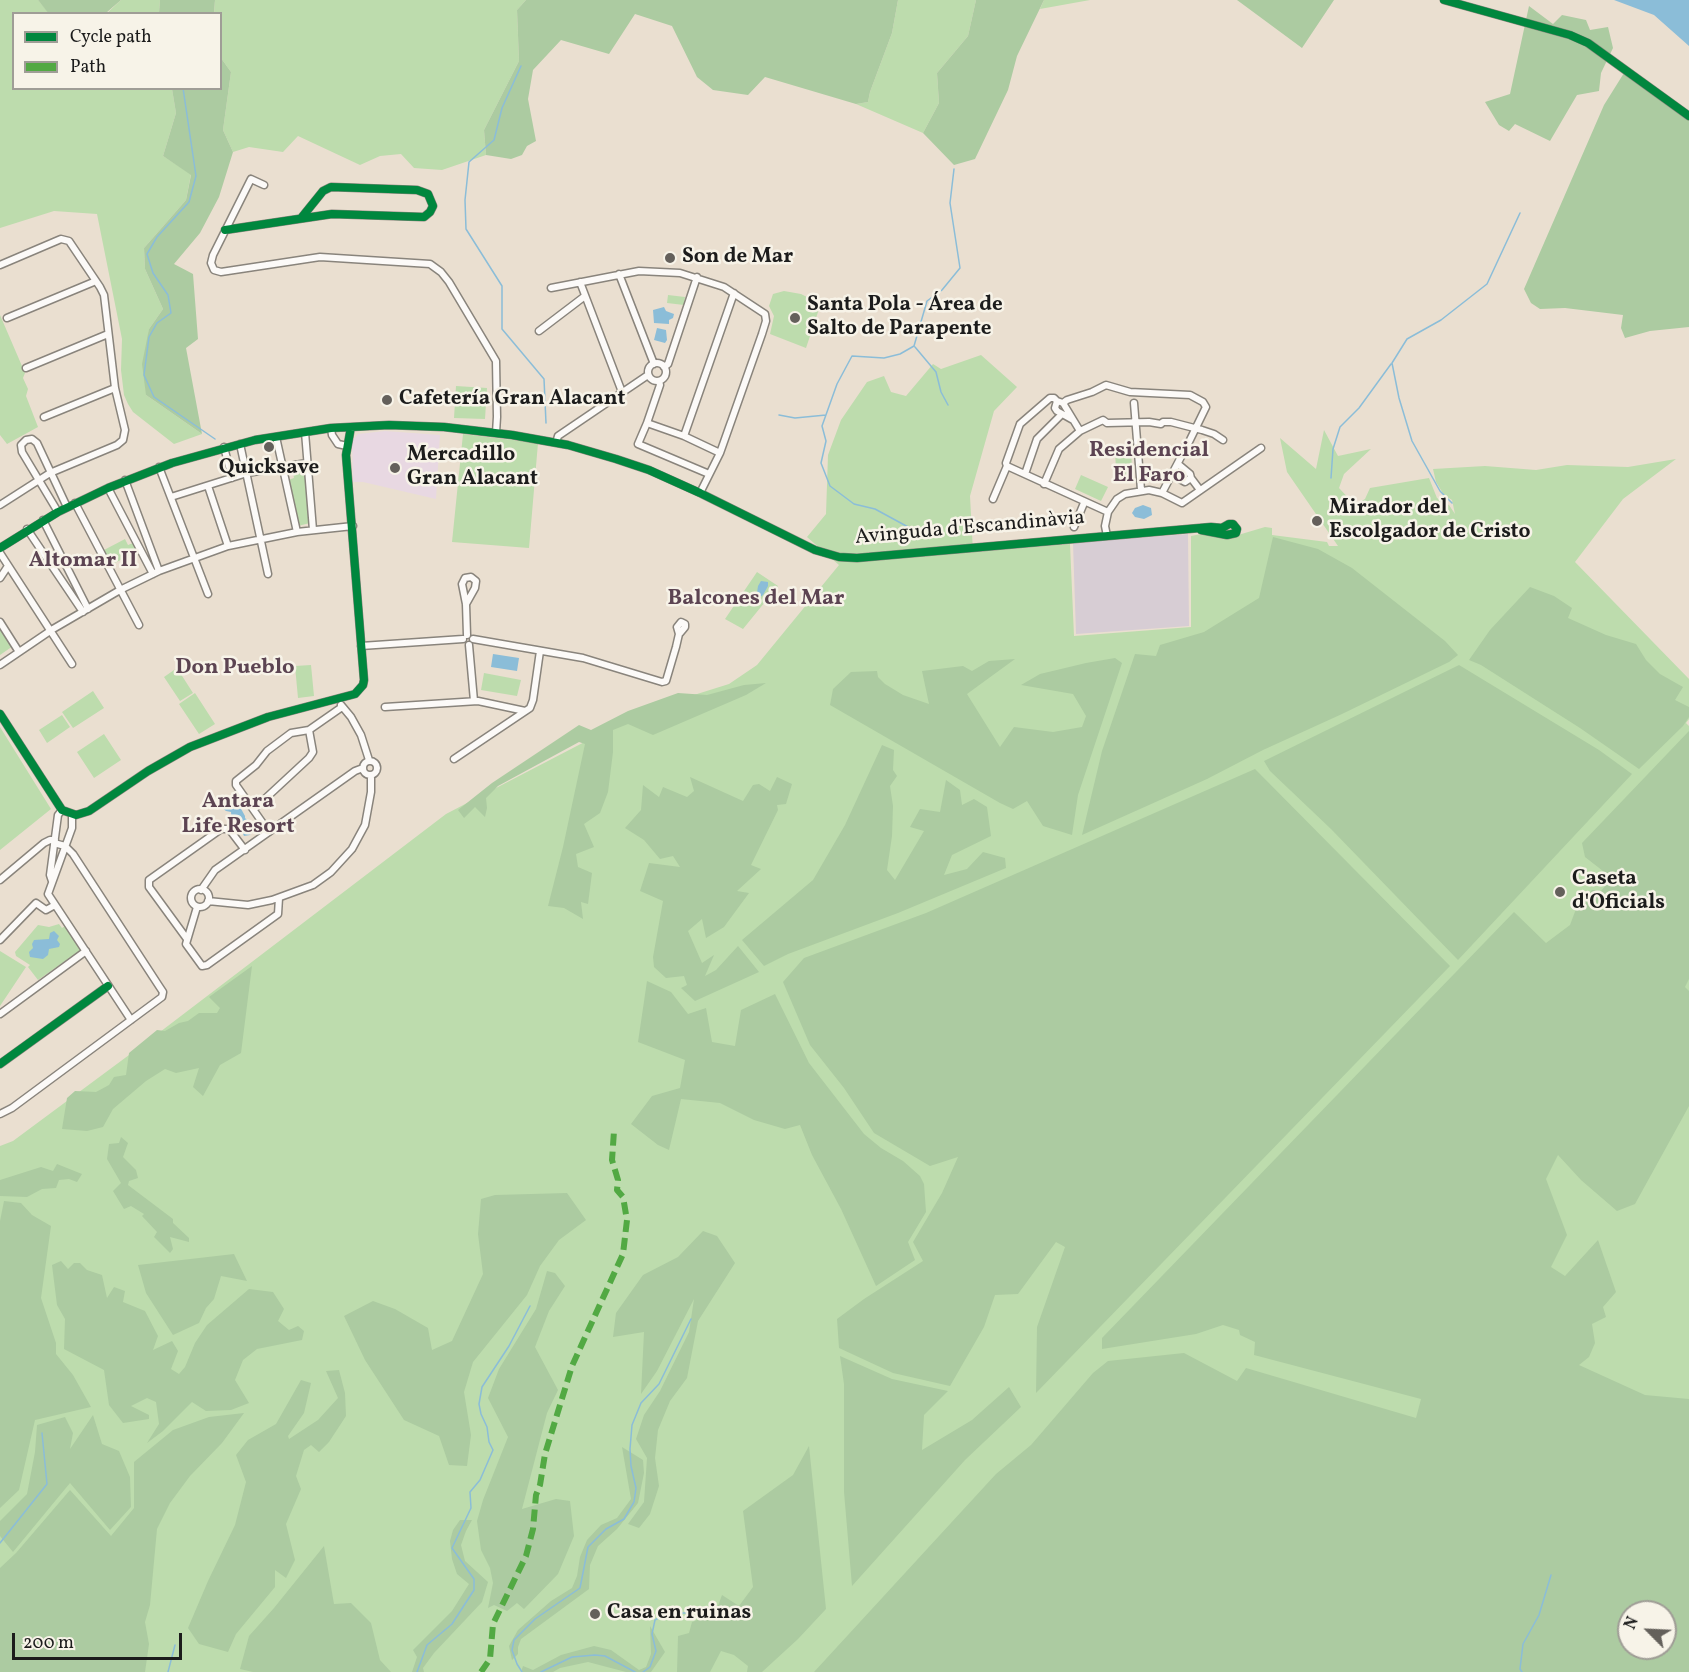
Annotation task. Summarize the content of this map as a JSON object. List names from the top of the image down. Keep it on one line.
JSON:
{"streets":{"street":["Avinguda d'Escandinàvia"]},"districts":["Residencial El Faro","Altomar II","Balcones del Mar","Don Pueblo","Antara Life Resort"],"places":["Son de Mar","Santa Pola - Área de Salto de Parapente","Cafetería Gran Alacant","Quicksave","Mercadillo Gran Alacant","Mirador del Escolgador de Cristo","Caseta d'Oficials","Casa en ruinas"],"legend":["Cycle path","Path"],"scale_bar":"200 m","north":"top left"}
